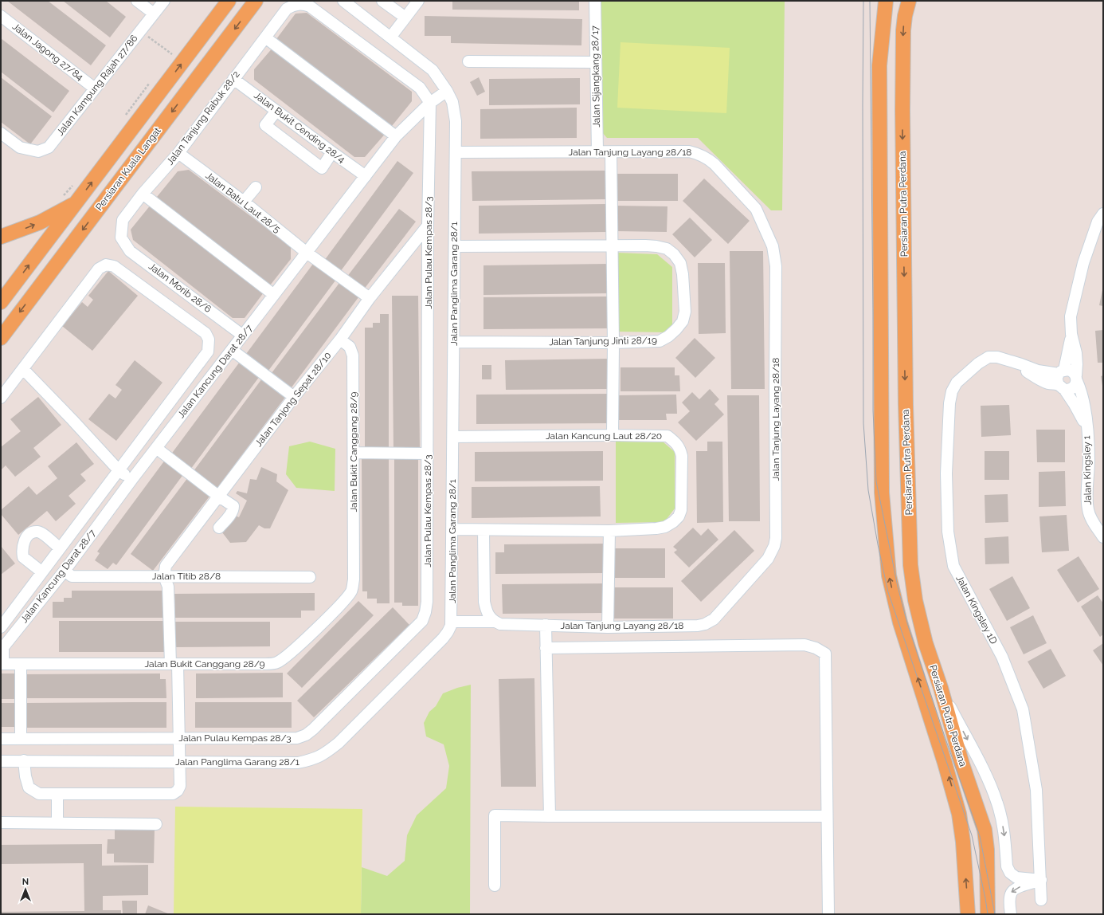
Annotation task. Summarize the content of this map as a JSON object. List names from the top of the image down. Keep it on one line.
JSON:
{"streets":{"main road":["Persiaran Kuala Langat","Persiaran Putra Perdana"],"street":["Jalan Jagong 27/84","Jalan Sijangkang 28/17","Jalan Kampung Rajah 27/86","Jalan Tanjung Rabuk 28/2","Jalan Bukit Cending 28/4","Jalan Tanjung Layang 28/18","Jalan Batu Laut 28/5","Jalan Pulau Kempas 28/3","Jalan Panglima Garang 28/1","Jalan Morib 28/6","Jalan Tanjung Jinti 28/19","Jalan Kancung Darat 28/7","Jalan Tanjong Sepat 28/10","Jalan Kancung Laut 28/20","Jalan Bukit Canggang 28/9","Jalan Kingsley 1","Jalan Titib 28/8","Jalan Kingsley 1D"]},"crossings":[["Jalan Jagong 27/84","Jalan Kampung Rajah 27/86"],["Jalan Sijangkang 28/17","Jalan Tanjung Layang 28/18"],["Jalan Tanjung Rabuk 28/2","Jalan Bukit Cending 28/4"],["Jalan Tanjung Rabuk 28/2","Jalan Batu Laut 28/5"],["Jalan Tanjung Rabuk 28/2","Jalan Pulau Kempas 28/3"],["Jalan Tanjung Rabuk 28/2","Jalan Morib 28/6"],["Jalan Tanjung Rabuk 28/2","Jalan Kancung Darat 28/7"],["Jalan Bukit Cending 28/4","Jalan Kancung Darat 28/7"],["Jalan Tanjung Layang 28/18","Jalan Panglima Garang 28/1"],["Jalan Batu Laut 28/5","Jalan Kancung Darat 28/7"],["Jalan Batu Laut 28/5","Jalan Tanjong Sepat 28/10"],["Jalan Pulau Kempas 28/3","Jalan Kancung Darat 28/7"],["Jalan Pulau Kempas 28/3","Jalan Tanjong Sepat 28/10"],["Jalan Panglima Garang 28/1","Jalan Tanjung Jinti 28/19"],["Jalan Panglima Garang 28/1","Jalan Kancung Darat 28/7"],["Jalan Panglima Garang 28/1","Jalan Kancung Laut 28/20"],["Jalan Morib 28/6","Jalan Kancung Darat 28/7"],["Jalan Kancung Darat 28/7","Jalan Bukit Canggang 28/9"],["Jalan Kancung Darat 28/7","Jalan Titib 28/8"],["Jalan Tanjong Sepat 28/10","Jalan Bukit Canggang 28/9"],["Jalan Tanjong Sepat 28/10","Jalan Titib 28/8"],["Jalan Kingsley 1","Jalan Kingsley 1D"]],"north":"top"}
